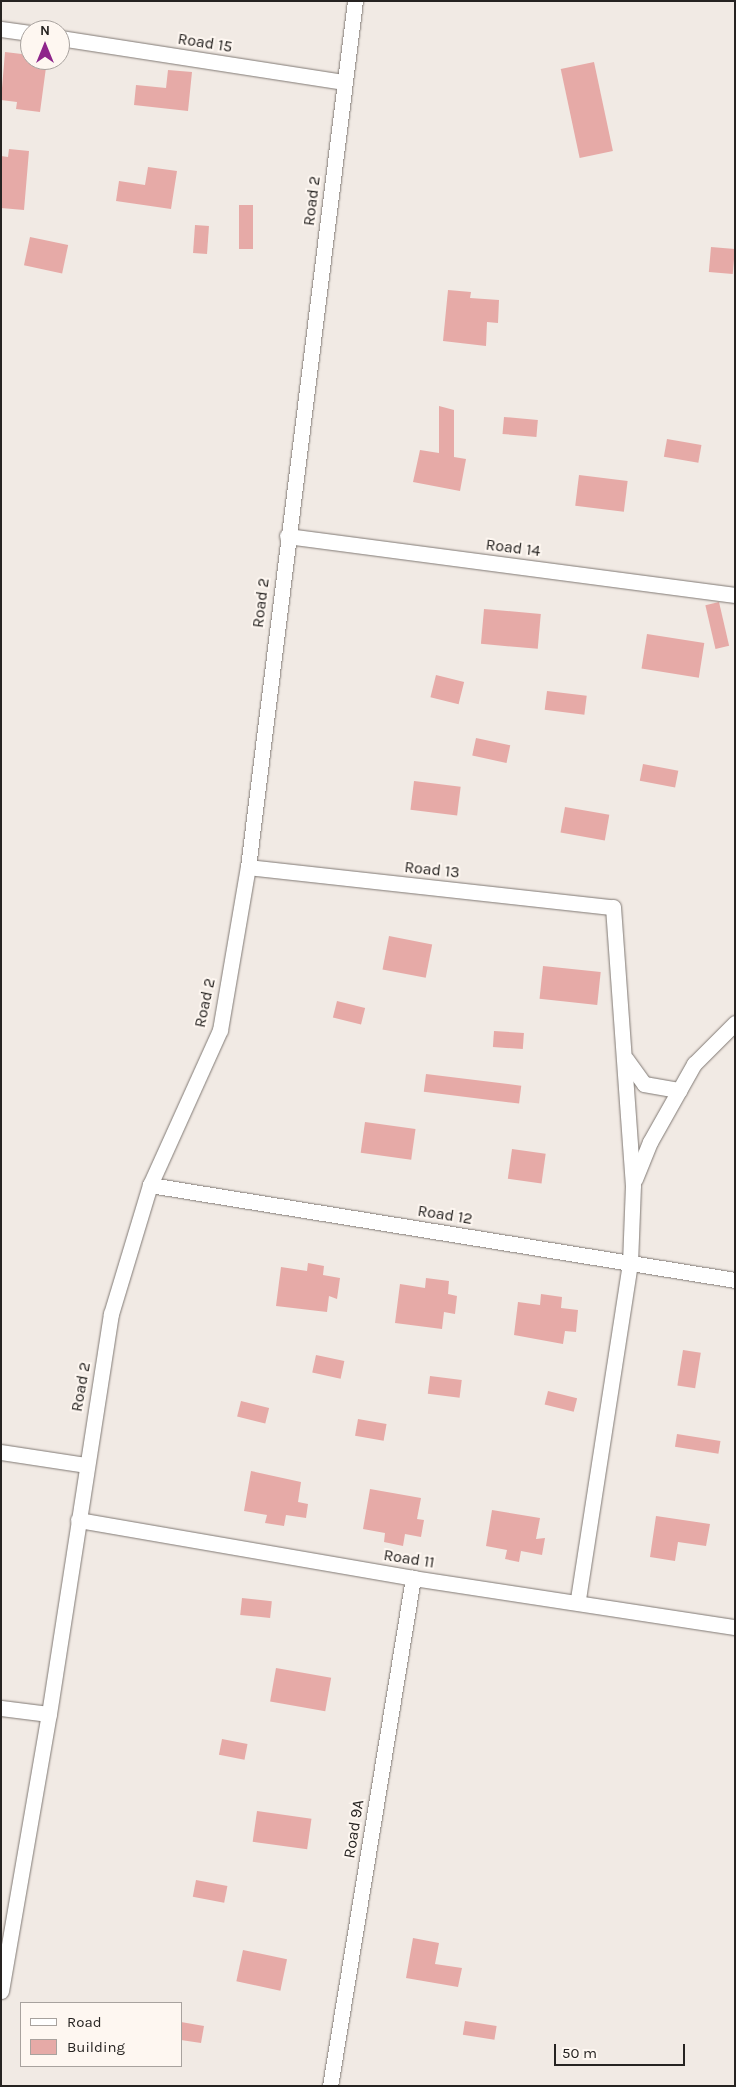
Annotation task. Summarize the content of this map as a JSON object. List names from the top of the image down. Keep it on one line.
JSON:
{"streets":{"street":["Road 15","Road 2","Road 14","Road 13","Road 12","Road 11","Road 9A"]},"crossings":[["Road 15","Road 2"],["Road 2","Road 14"],["Road 2","Road 13"],["Road 2","Road 12"],["Road 2","Road 11"],["Road 11","Road 9A"]],"legend":["Road","Building"],"scale_bar":"50 m","north":"top"}
